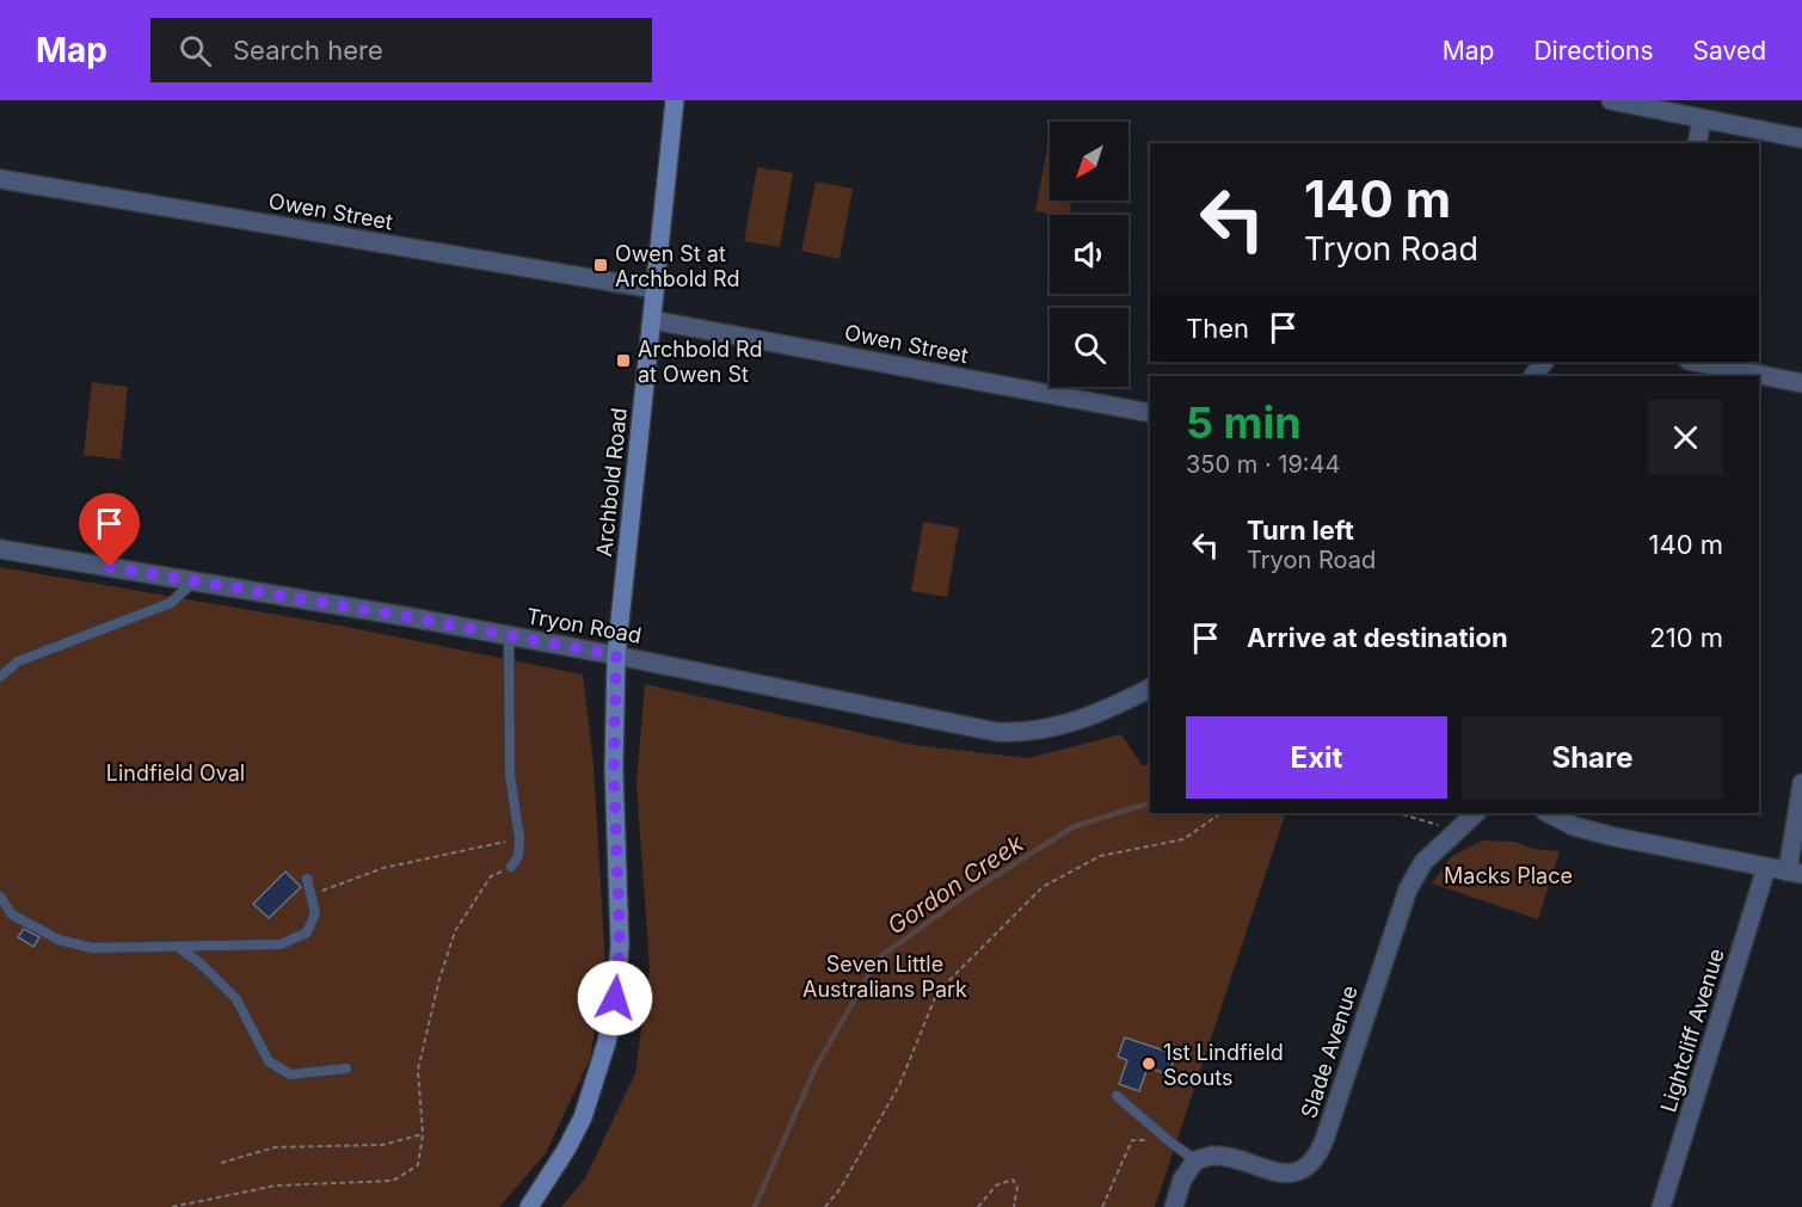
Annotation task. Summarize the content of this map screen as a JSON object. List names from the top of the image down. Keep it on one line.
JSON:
{"streets":{"main road":["Archbold Road"],"street":["Owen Street","Tryon Road","Lightcliff Avenue","Slade Avenue"]},"crossings":[["Owen Street","Archbold Road"],["Archbold Road","Tryon Road"]],"water":["Gordon Creek"],"parks":["Lindfield Oval","Macks Place","Seven Little Australians Park"],"places":{"transit":["Owen St at Archbold Rd","Archbold Rd at Owen St"],"other":["1st Lindfield Scouts"]},"north":"bottom left","page":{"header":"Map","search":"Search here","nav":["Map","Directions","Saved"],"turn":["140 m","Tryon Road"],"then":"Then","heading":["5 min","350 m · 19:44"],"list":[{"name":"Turn left","note":"Tryon Road","value":"140 m"},{"name":"Arrive at destination","value":"210 m"}],"buttons":["Exit","Share"]}}
